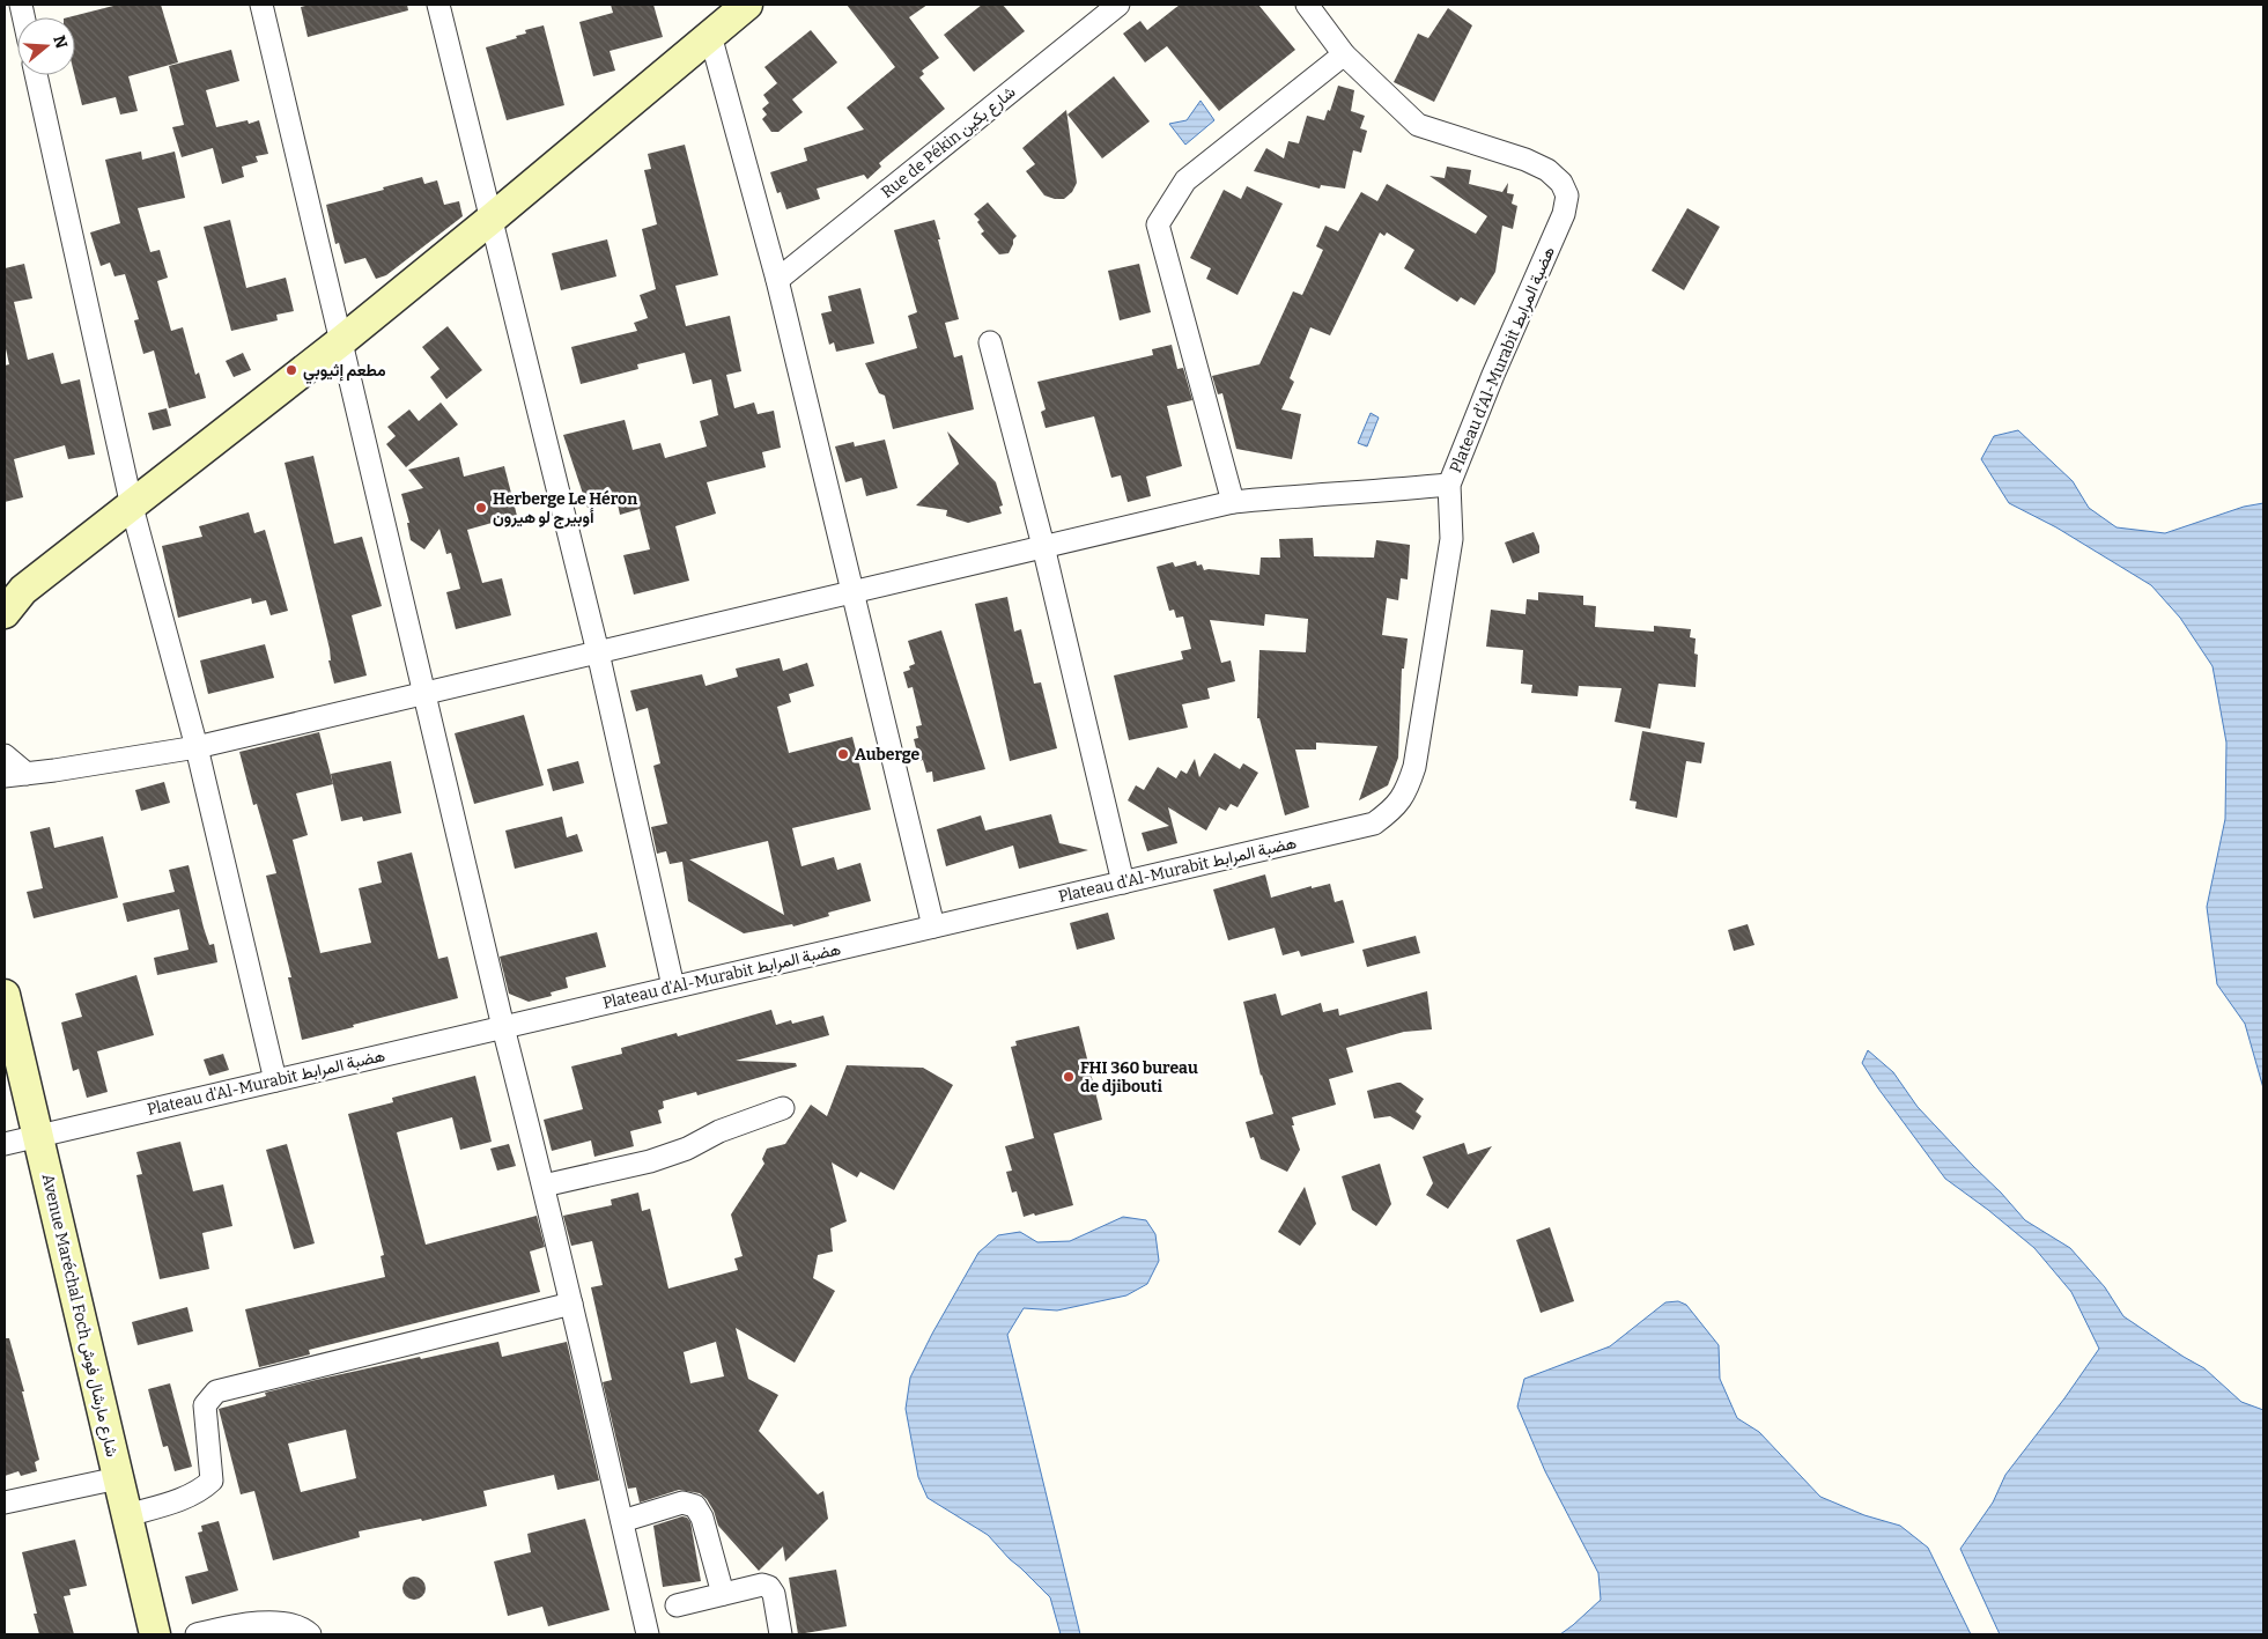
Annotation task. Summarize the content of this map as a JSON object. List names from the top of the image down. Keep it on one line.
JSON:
{"streets":{"street":["Rue de Pékin شارع بكين","Plateau d'Al-Murabit هضبة المرابط","Avenue Maréchal Foch شارع مارشال فوش"]},"crossings":[["Plateau d'Al-Murabit هضبة المرابط","Avenue Maréchal Foch شارع مارشال فوش"]],"places":["مطعم إثيوبي","Herberge Le Héron أوبيرج لو هيرون","Auberge","FHI 360 bureau de djibouti"],"north":"right"}
